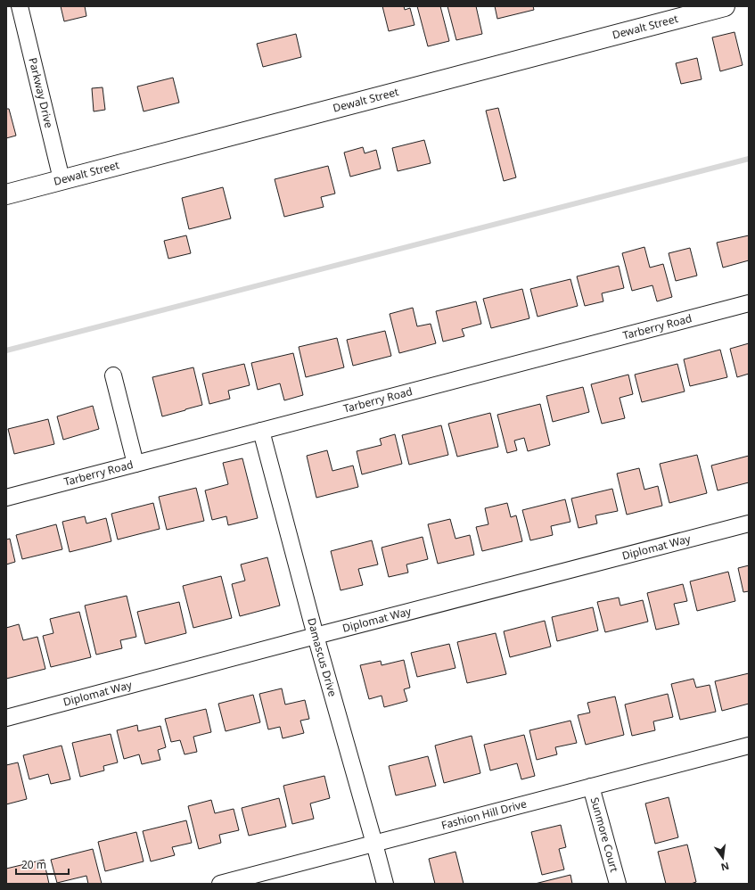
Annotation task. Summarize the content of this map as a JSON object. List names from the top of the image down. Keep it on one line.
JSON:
{"streets":{"street":["Dewalt Street","Parkway Drive","Tarberry Road","Diplomat Way","Damascus Drive","Fashion Hill Drive","Sunmore Court"]},"crossings":[["Dewalt Street","Parkway Drive"],["Tarberry Road","Damascus Drive"],["Diplomat Way","Damascus Drive"],["Damascus Drive","Fashion Hill Drive"],["Fashion Hill Drive","Sunmore Court"]],"scale_bar":"20 m","north":"bottom"}
